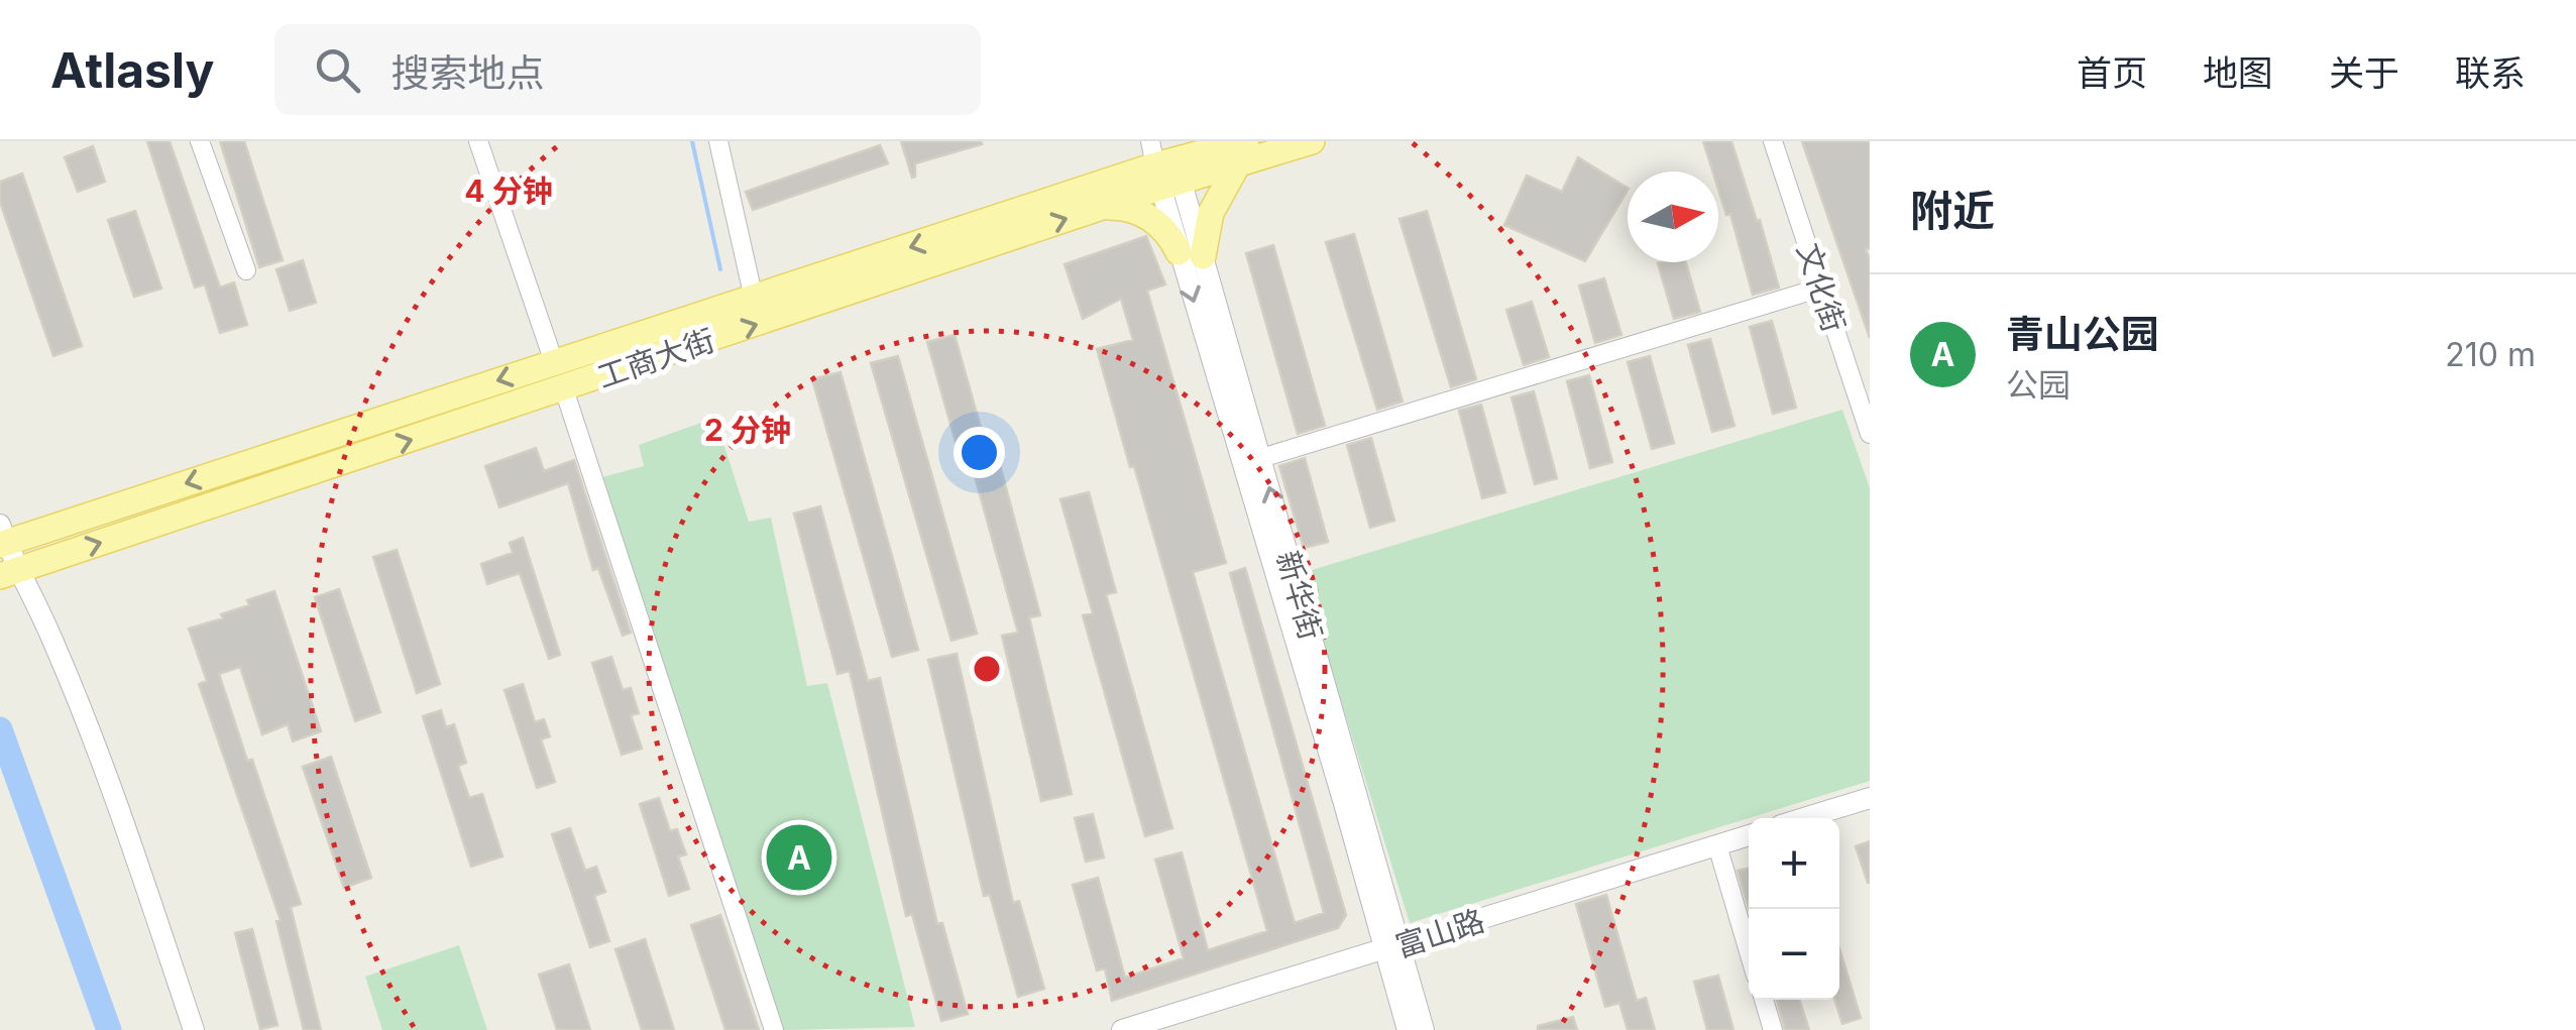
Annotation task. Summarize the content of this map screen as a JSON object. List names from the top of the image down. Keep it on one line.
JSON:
{"streets":{"main road":["工商大街"],"street":["文化街","新华街","富山路"]},"crossings":[["工商大街","新华街"],["新华街","富山路"]],"north":"right","page":{"header":"Atlasly","search":"搜索地点","nav":["首页","地图","关于","联系"],"heading":"附近","list":[{"mark":"A","name":"青山公园","note":"公园","value":"210 m"}],"map_buttons":["+","−"],"pins":"A"},"rings":["4 分钟","2 分钟"]}
